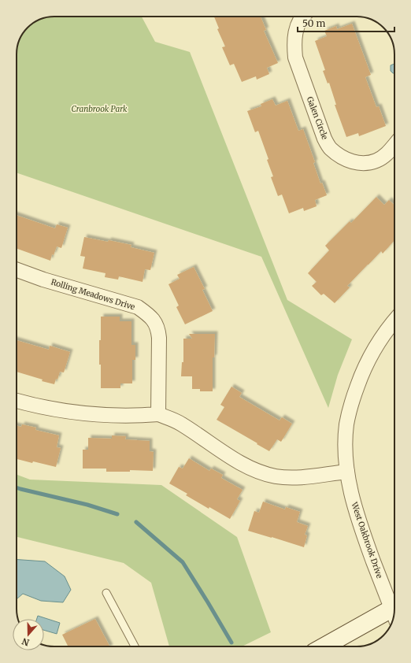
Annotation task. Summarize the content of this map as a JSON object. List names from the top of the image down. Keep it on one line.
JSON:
{"streets":{"street":["Galen Circle","Rolling Meadows Drive","West Oakbrook Drive"]},"parks":["Cranbrook Park"],"scale_bar":"50 m","north":"bottom"}
